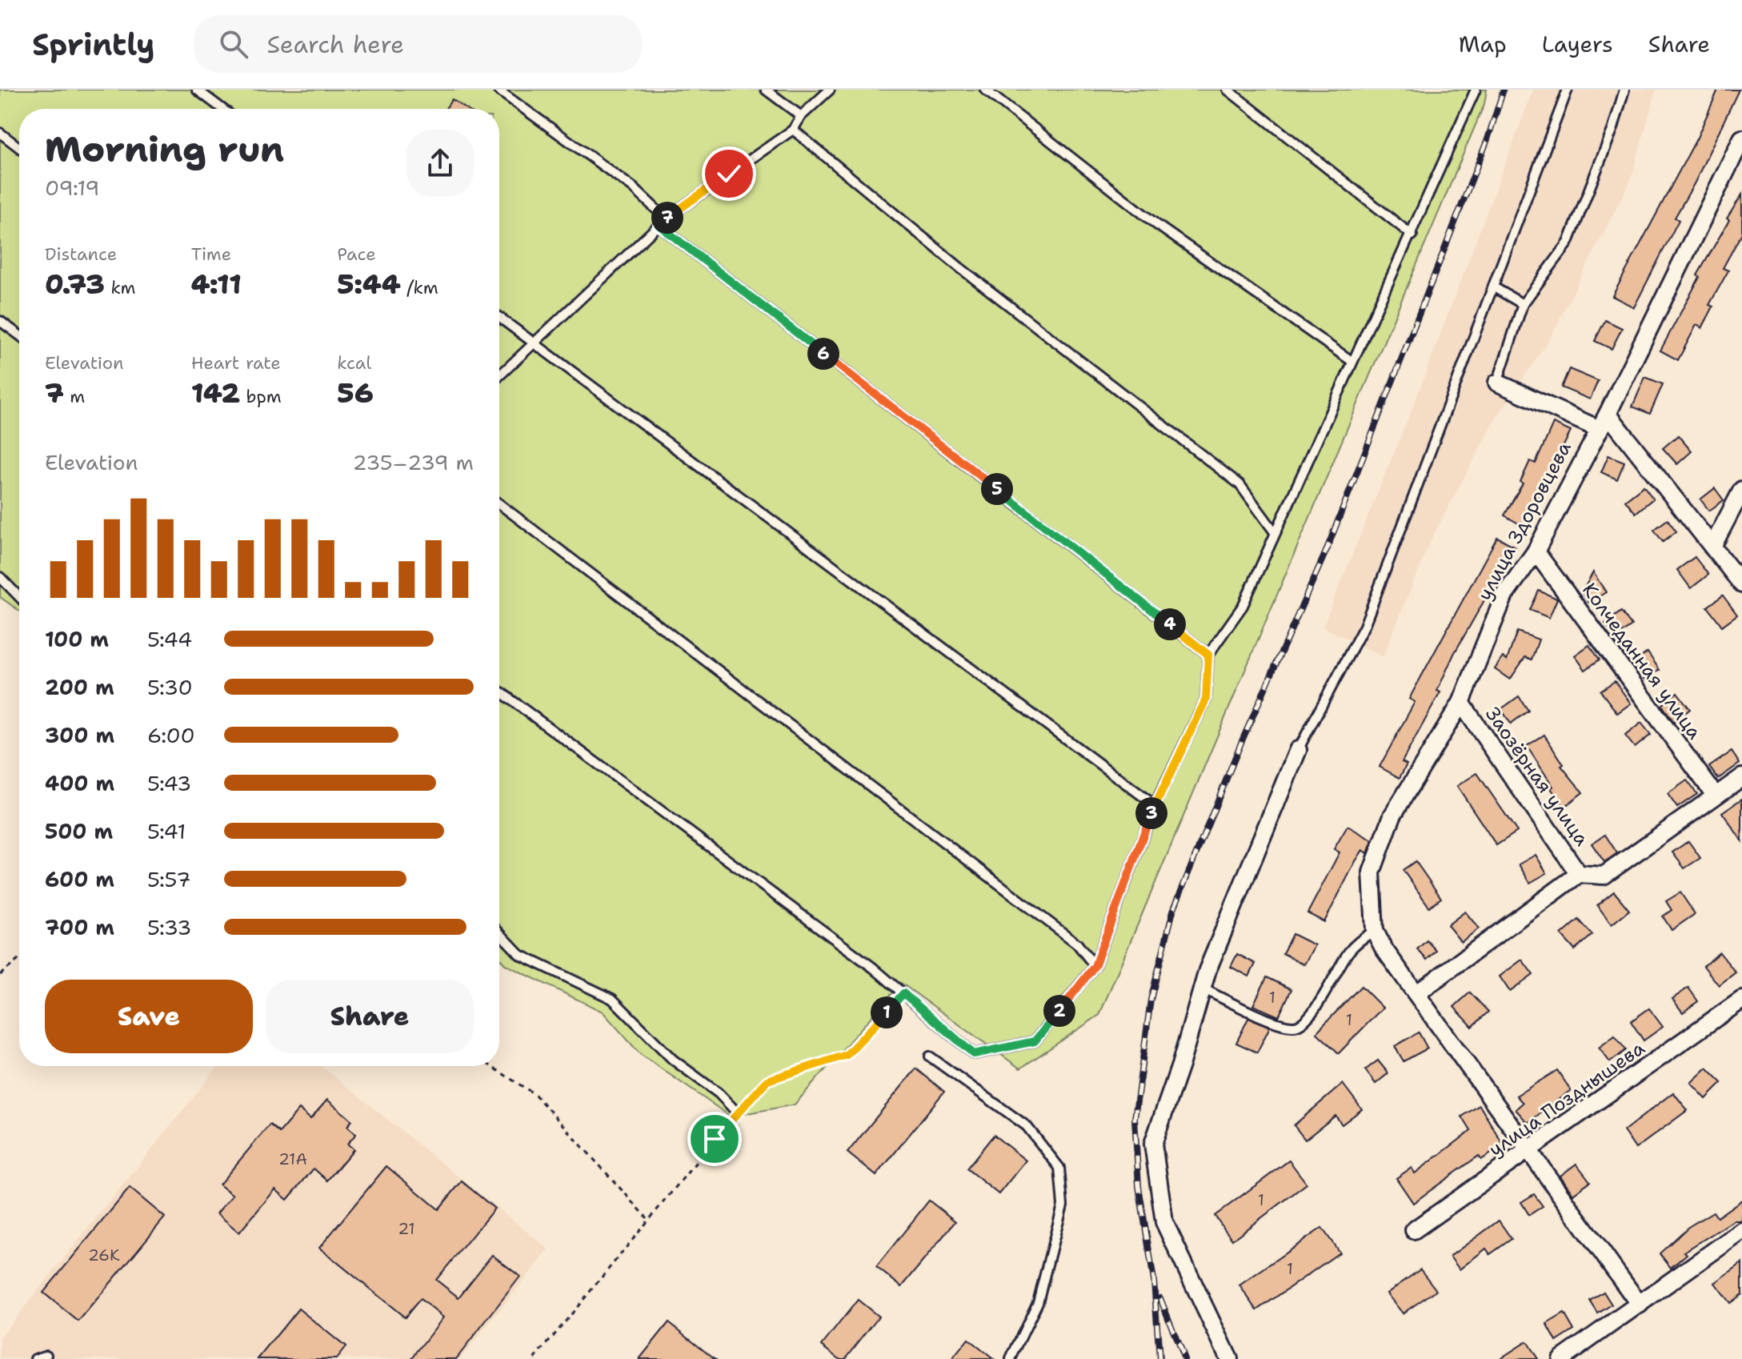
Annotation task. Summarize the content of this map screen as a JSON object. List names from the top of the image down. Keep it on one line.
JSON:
{"streets":{"street":["улица Здоровцева","Колчеданная улица","Заозёрная улица","улица Позднышева"]},"crossings":[["улица Здоровцева","Колчеданная улица"],["улица Здоровцева","Заозёрная улица"],["улица Здоровцева","улица Позднышева"]],"house_numbers":["1","1","21А","1","21","26К","1"],"page":{"header":"Sprintly","search":"Search here","nav":["Map","Layers","Share"],"heading":["Morning run","09:19"],"pins":["7","6","5","4","3","2","1"],"stats":[["Distance","0.73 km"],["Time","4:11"],["Pace","5:44 /km"],["Elevation","7 m"],["Heart rate","142 bpm"],["kcal","56"]],"chart":["Elevation","235–239 m"],"list":[{"name":"100 m","note":"5:44"},{"name":"200 m","note":"5:30"},{"name":"300 m","note":"6:00"},{"name":"400 m","note":"5:43"},{"name":"500 m","note":"5:41"},{"name":"600 m","note":"5:57"},{"name":"700 m","note":"5:33"}],"buttons":["Save","Share"]}}
